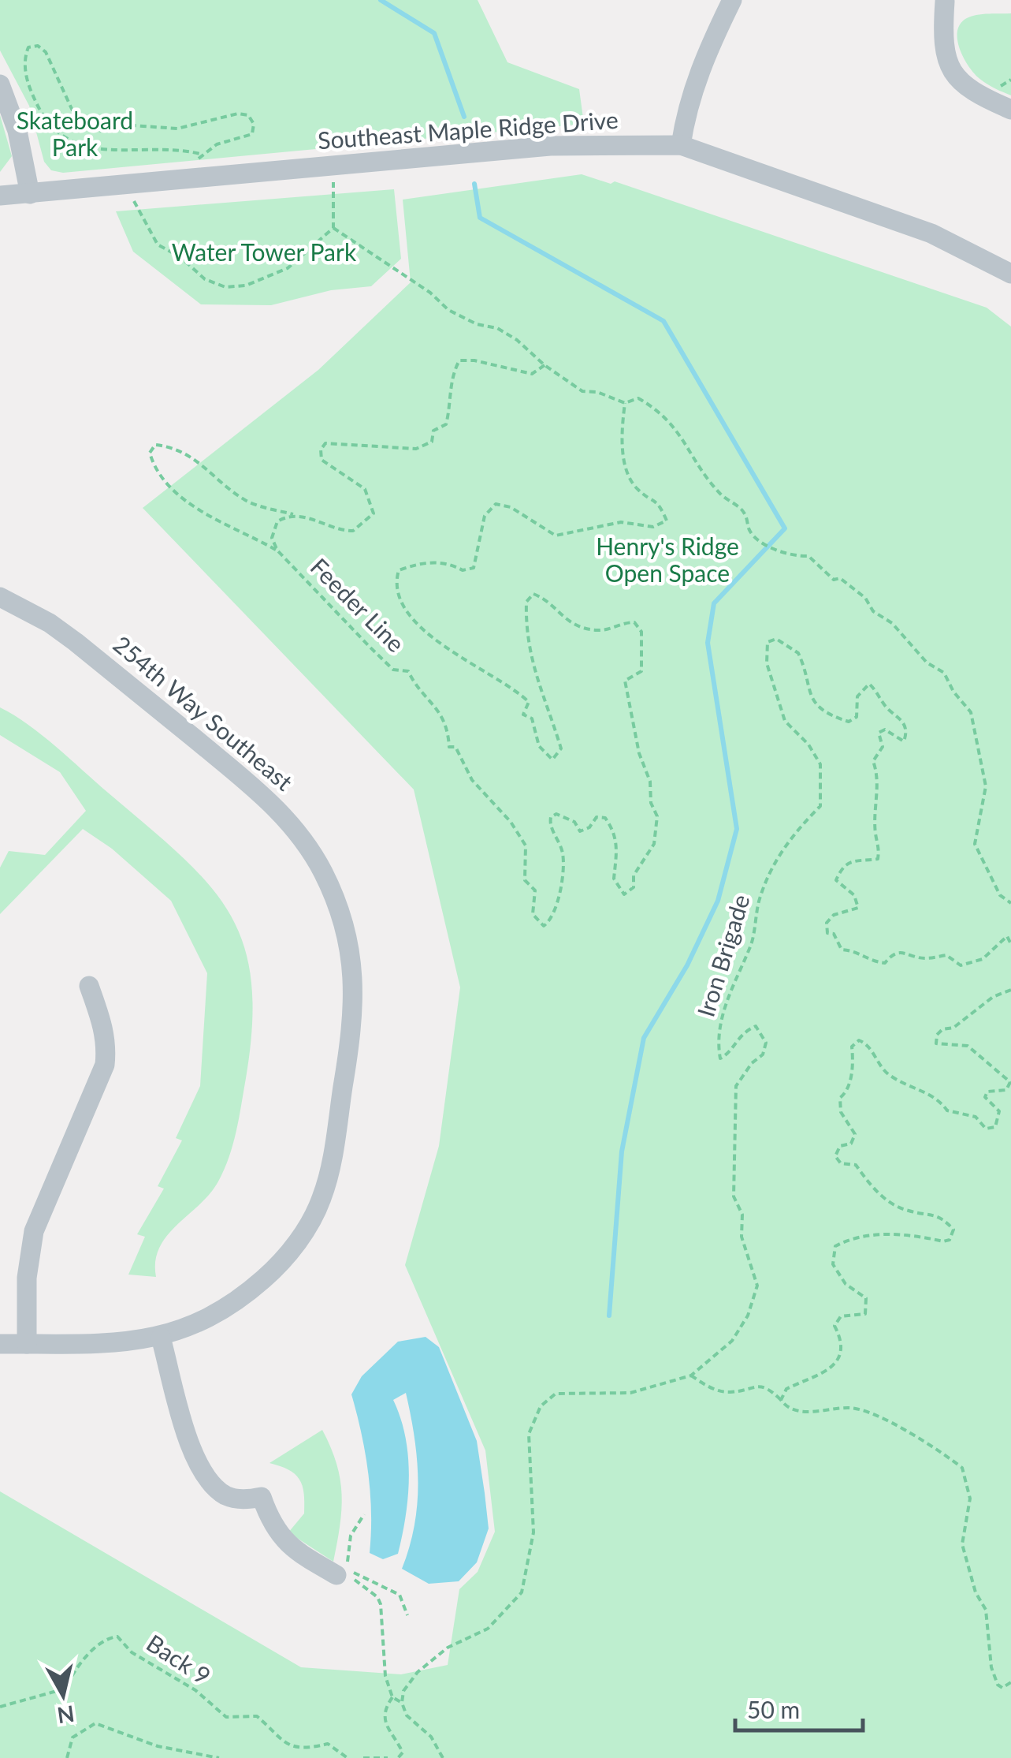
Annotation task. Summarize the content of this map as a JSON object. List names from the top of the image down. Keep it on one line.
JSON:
{"streets":{"street":["Southeast Maple Ridge Drive","254th Way Southeast"],"path":["Feeder Line","Iron Brigade","Back 9"]},"parks":["Skateboard Park","Water Tower Park","Henry's Ridge Open Space"],"scale_bar":"50 m","north":"bottom"}
